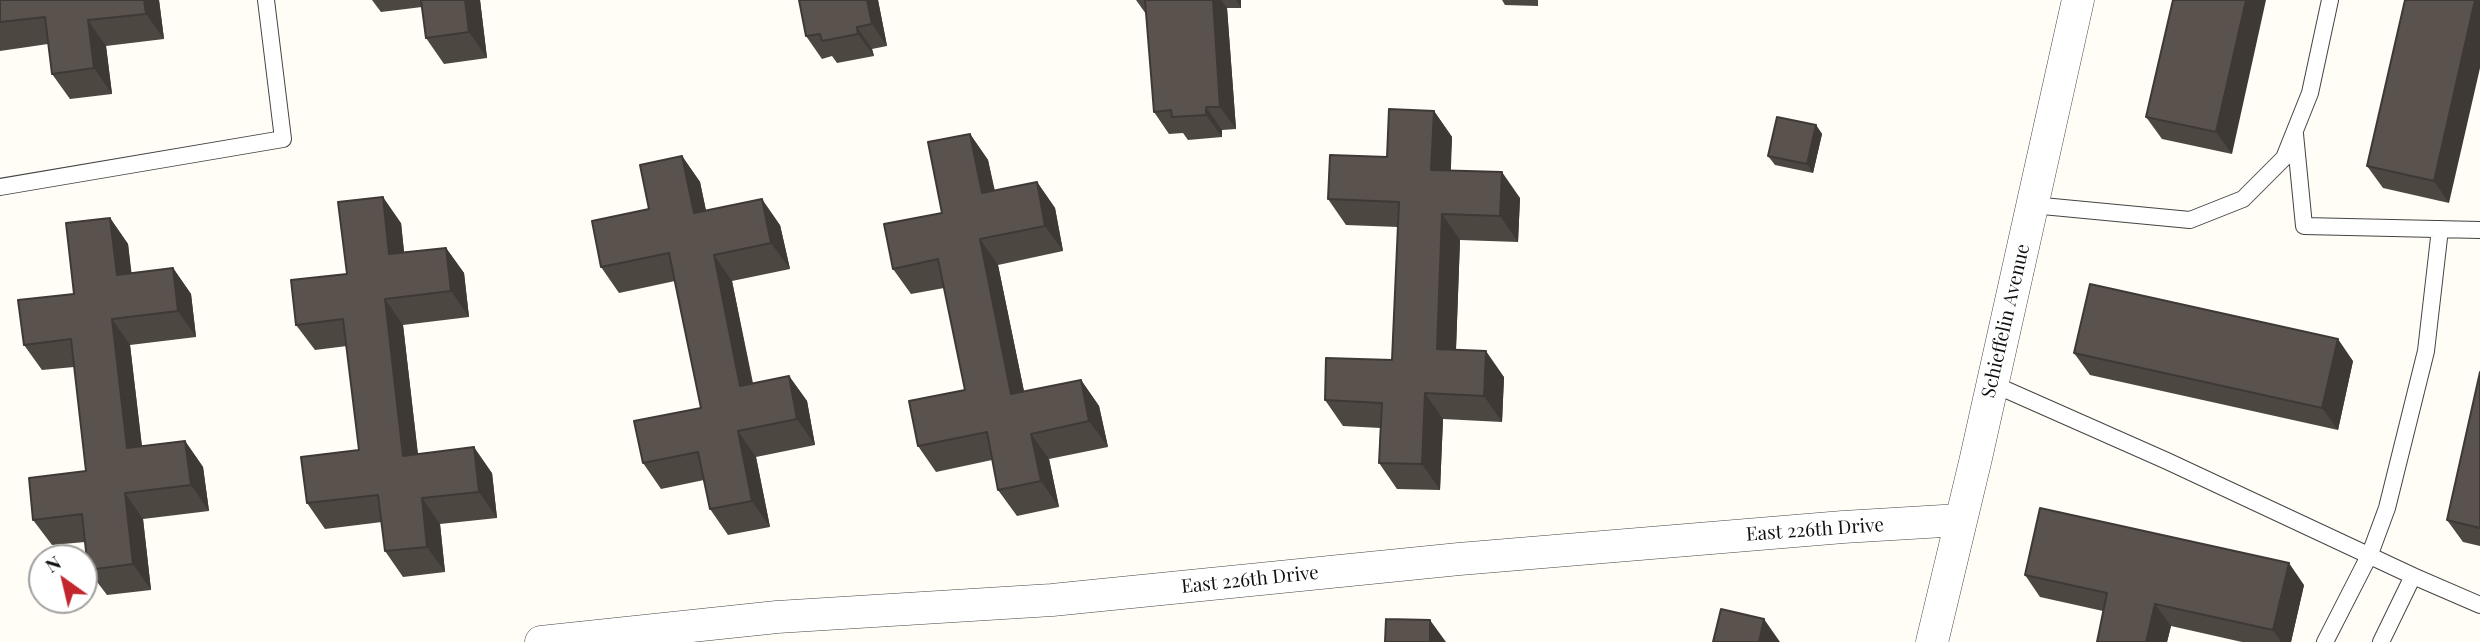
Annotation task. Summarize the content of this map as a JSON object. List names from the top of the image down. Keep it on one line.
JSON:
{"streets":{"street":["Schieffelin Avenue","East 226th Drive"]},"crossings":[["Schieffelin Avenue","East 226th Drive"]],"north":"top left"}
